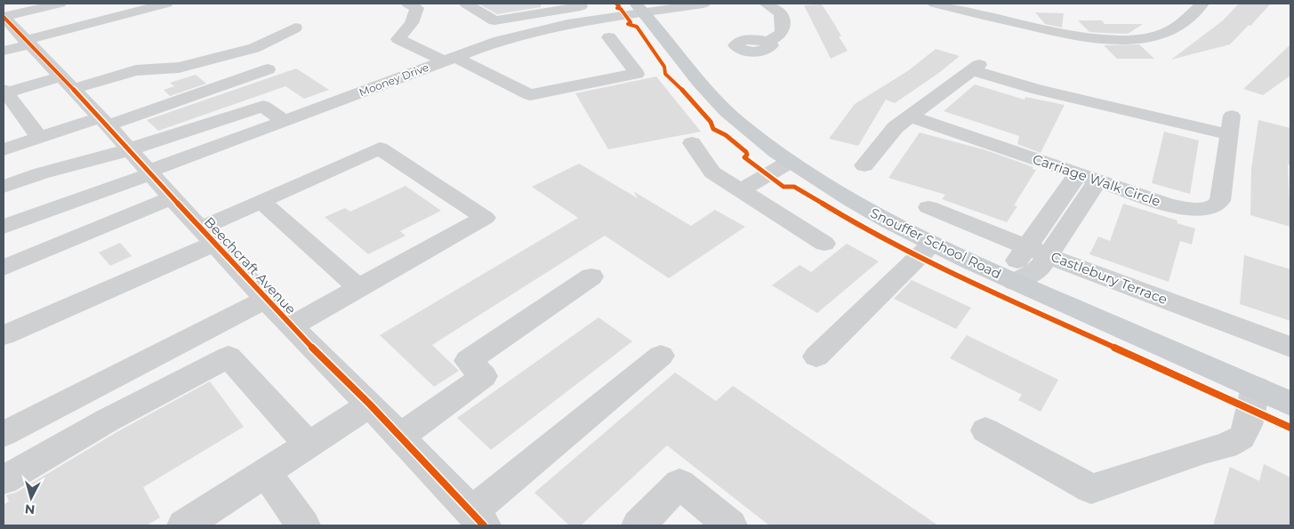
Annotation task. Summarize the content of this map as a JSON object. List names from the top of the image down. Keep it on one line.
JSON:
{"streets":{"main road":["Snouffer School Road"],"street":["Mooney Drive","Carriage Walk Circle","Beechcraft Avenue","Castlebury Terrace"]},"crossings":[["Mooney Drive","Snouffer School Road"],["Mooney Drive","Beechcraft Avenue"]],"north":"bottom"}
